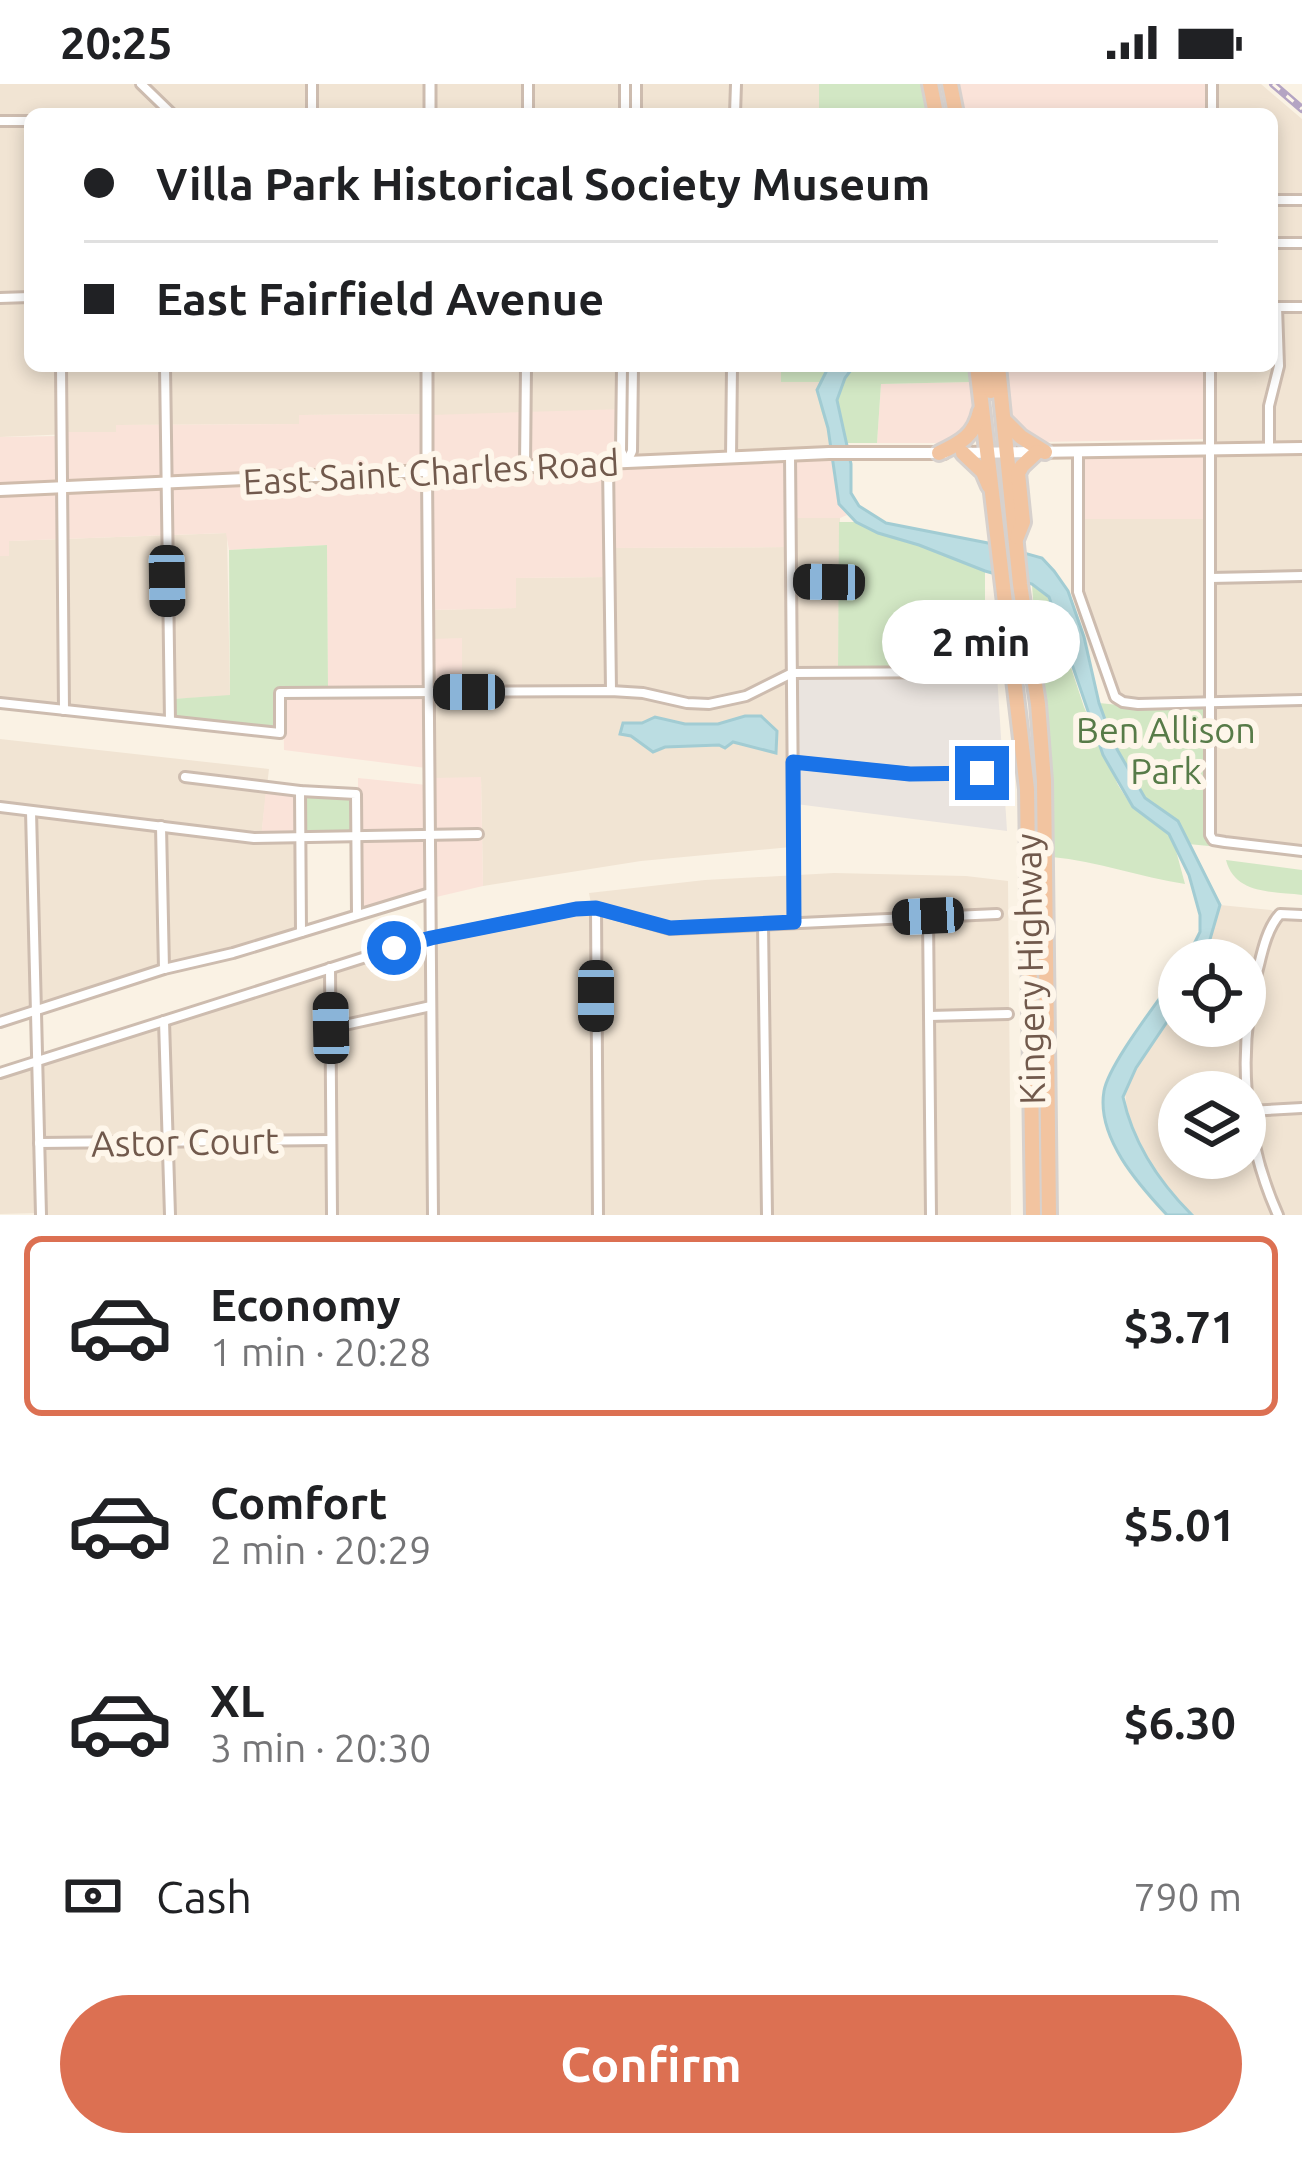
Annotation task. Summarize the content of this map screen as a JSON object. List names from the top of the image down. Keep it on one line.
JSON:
{"streets":{"highway":["Kingery Highway"],"main road":["East Saint Charles Road"],"street":["Astor Court"]},"crossings":[["East Saint Charles Road","Kingery Highway"]],"parks":["Ben Allison Park"],"page":{"status":"20:25","banner":["Villa Park Historical Society Museum","East Fairfield Avenue"],"bubble":"2 min","list":[{"name":"Economy","note":"1 min · 20:28","value":"$3.71"},{"name":"Comfort","note":"2 min · 20:29","value":"$5.01"},{"name":"XL","note":"3 min · 20:30","value":"$6.30"}],"pay":["Cash","790 m"],"buttons":"Confirm"}}
